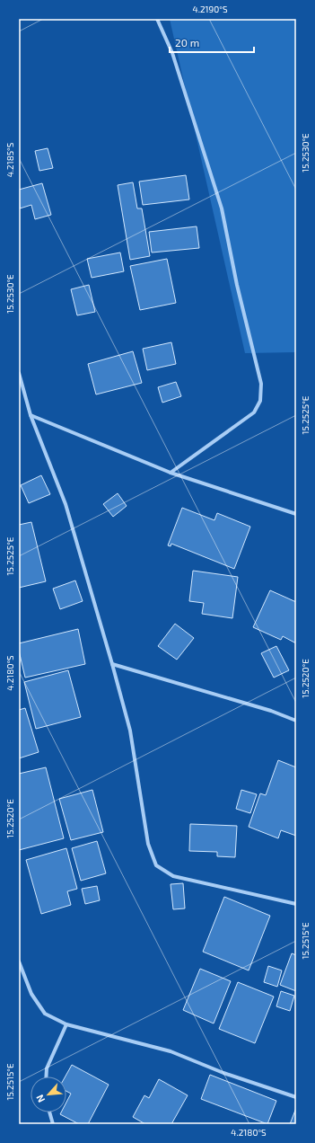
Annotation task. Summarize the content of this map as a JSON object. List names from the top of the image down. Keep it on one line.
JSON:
{"scale_bar":"20 m","north":"bottom left","coordinates":["4.2190°S","15.2530°E","4.2185°S","15.2525°E","4.2180°S","15.2520°E","15.2515°E"]}
